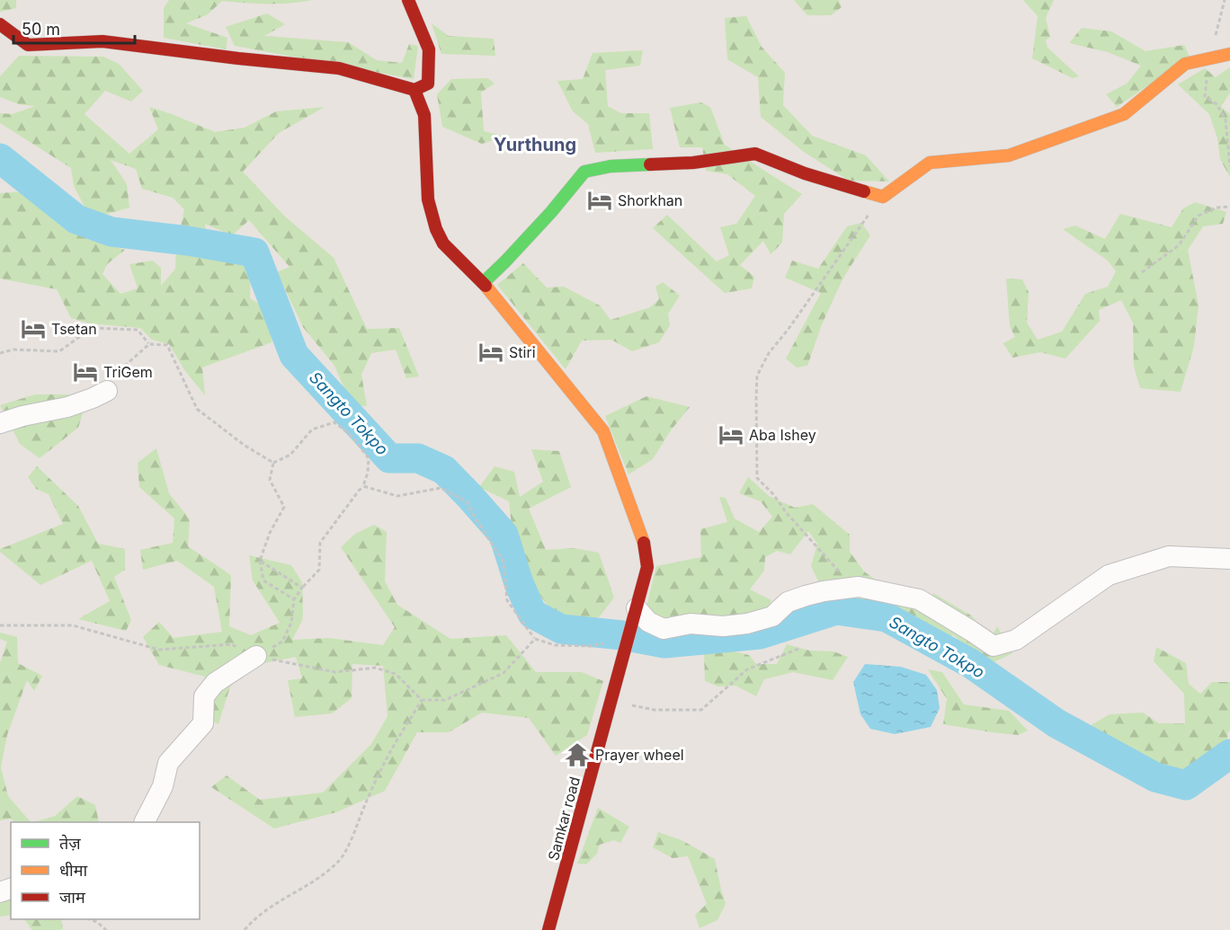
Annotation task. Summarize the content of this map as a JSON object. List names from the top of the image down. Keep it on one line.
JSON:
{"streets":{"street":["Samkar road"]},"districts":["Yurthung"],"water":["Sangto Tokpo"],"places":{"hotel":["Shorkhan","Tsetan","Stiri","TriGem","Aba Ishey"],"temple":["Prayer wheel"]},"legend":["तेज़","धीमा","जाम"],"scale_bar":"50 m"}
